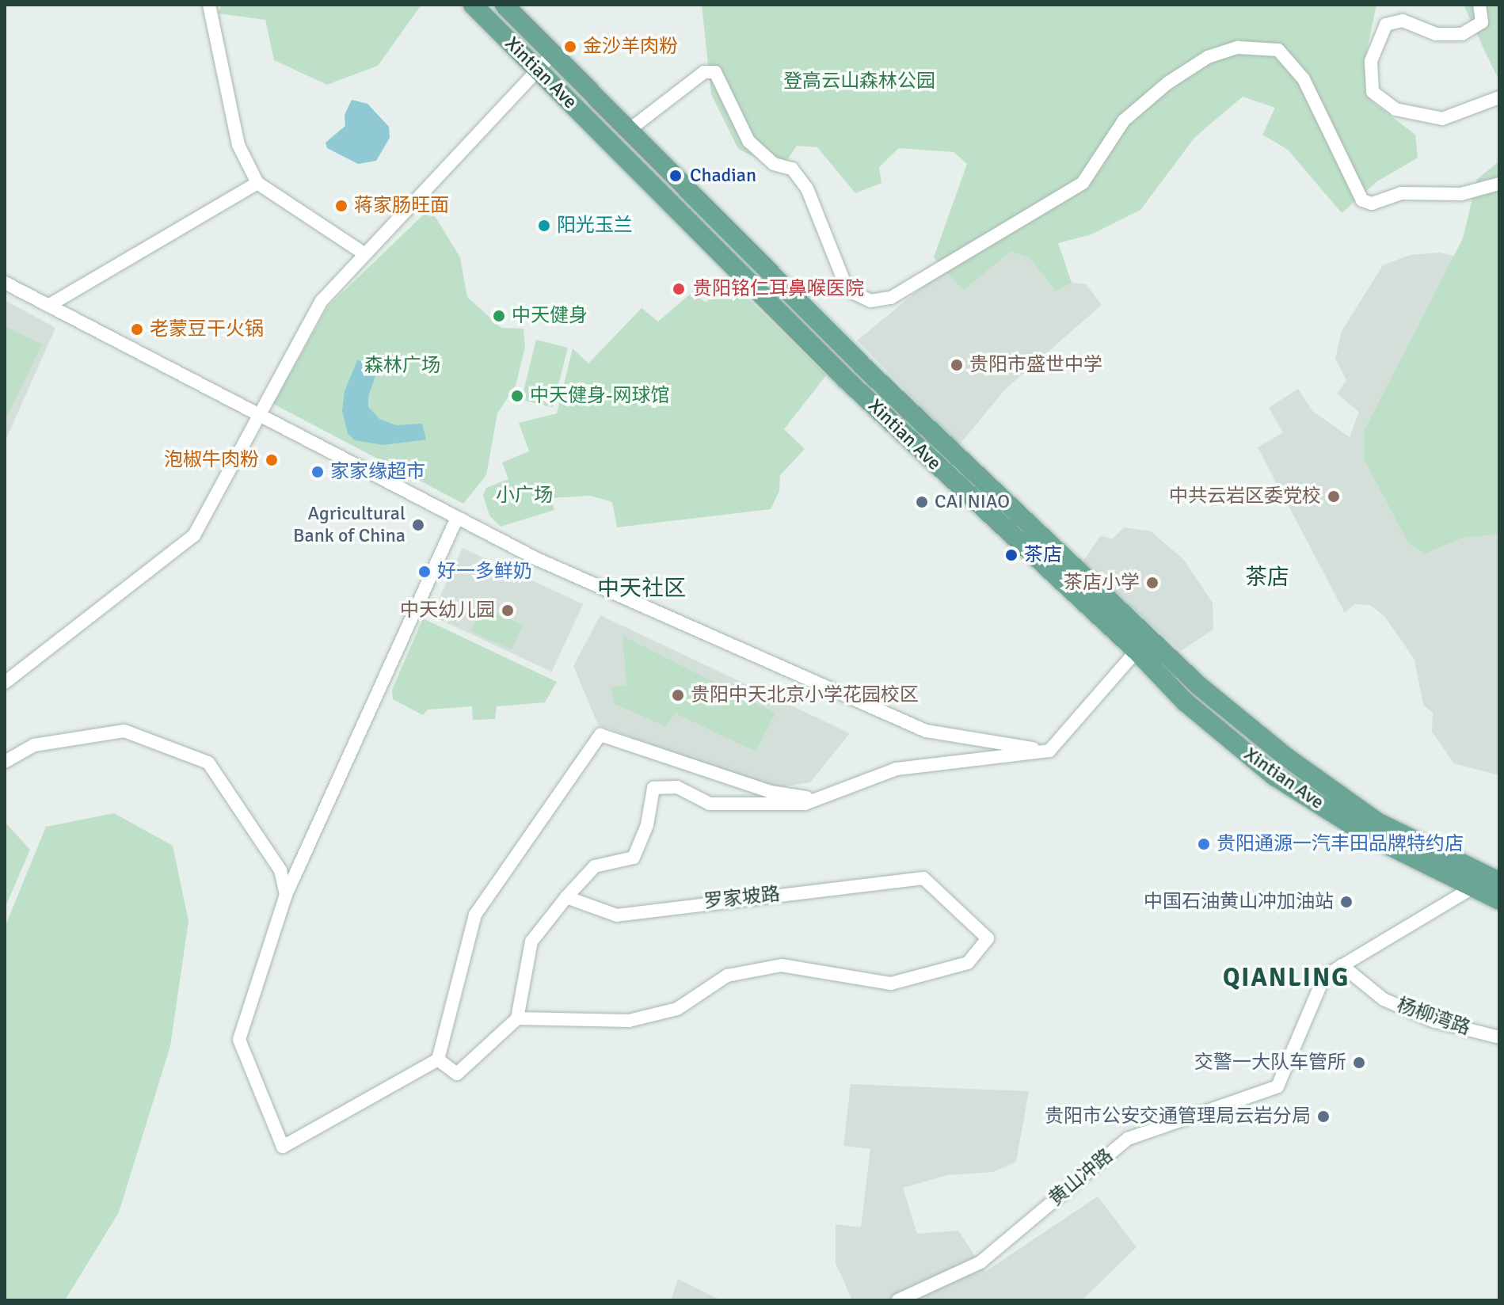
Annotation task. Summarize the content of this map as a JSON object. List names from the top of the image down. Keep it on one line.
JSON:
{"streets":{"main road":["Xintian Ave"],"street":["罗家坡路","杨柳湾路","黄山冲路"]},"crossings":[["Xintian Ave","黄山冲路"],["杨柳湾路","黄山冲路"]],"districts":["茶店","中天社区","QIANLING"],"parks":["登高云山森林公园","森林广场","小广场"],"places":["金沙羊肉粉","Chadian","蒋家肠旺面","阳光玉兰","贵阳铭仁耳鼻喉医院","中天健身","老蒙豆干火锅","贵阳市盛世中学","中天健身-网球馆","泡椒牛肉粉","家家缘超市","中共云岩区委党校","CAI NIAO","Agricultural Bank of China","茶店","好一多鲜奶","茶店小学","中天幼儿园","贵阳中天北京小学花园校区","贵阳通源一汽丰田品牌特约店","中国石油黄山冲加油站","交警一大队车管所","贵阳市公安交通管理局云岩分局"]}
